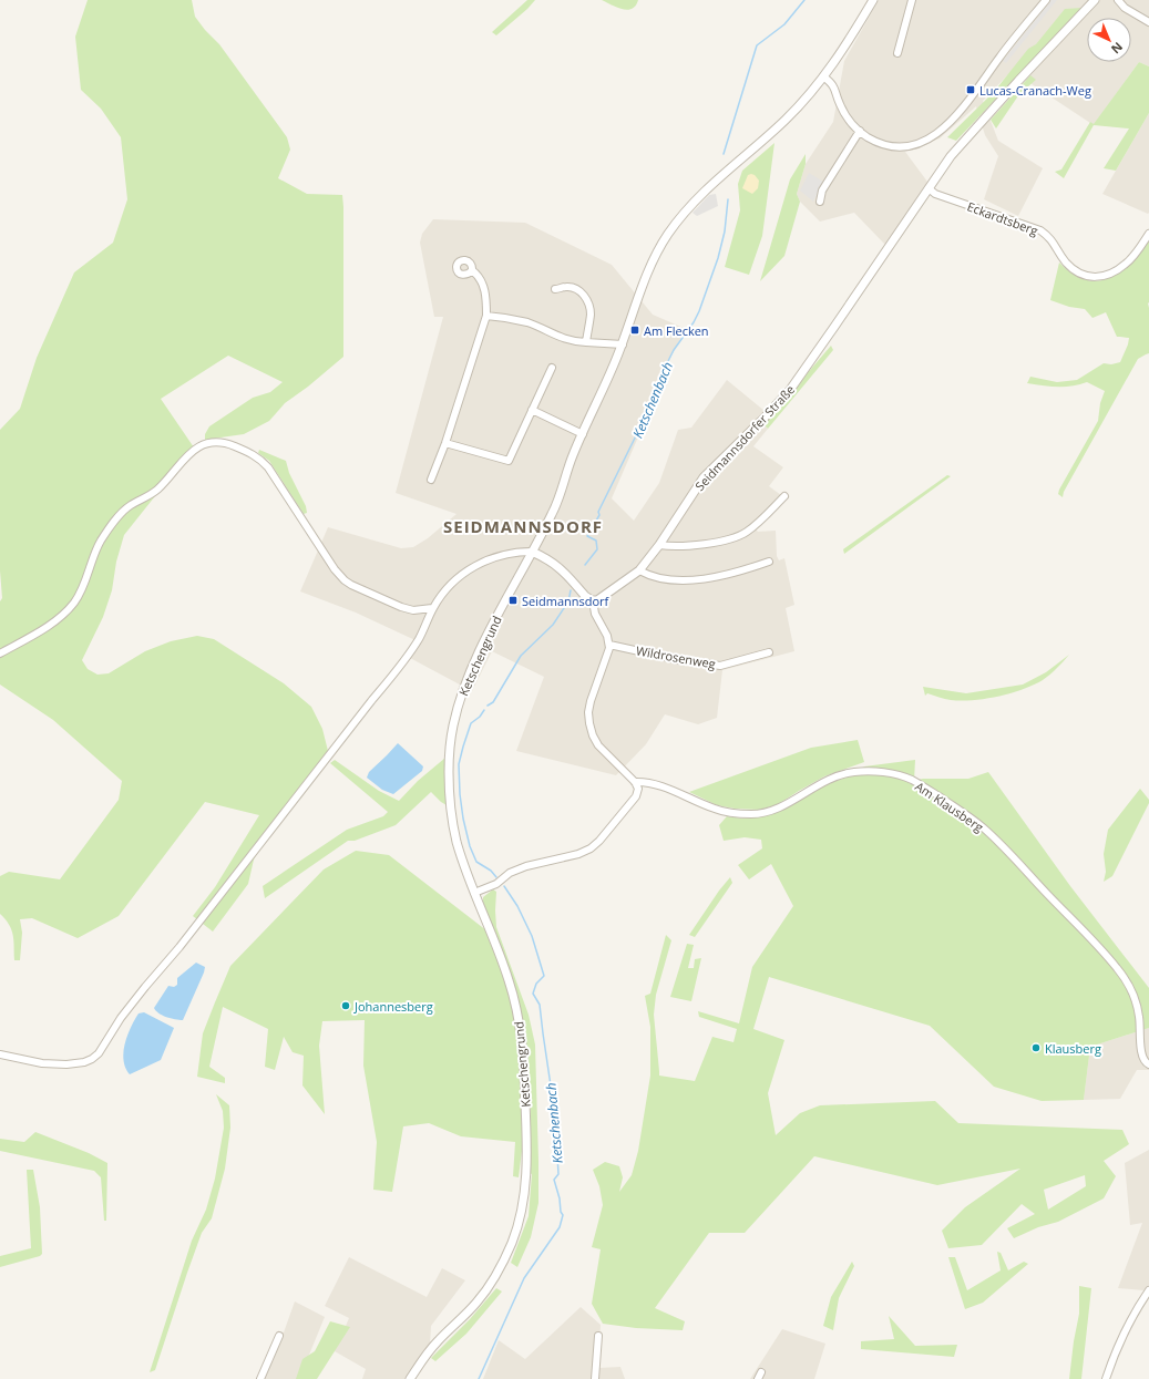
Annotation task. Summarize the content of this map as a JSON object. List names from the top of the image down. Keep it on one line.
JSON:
{"streets":{"street":["Eckardtsberg","Seidmannsdorfer Straße","Ketschengrund","Wildrosenweg","Am Klausberg"]},"crossings":[["Eckardtsberg","Seidmannsdorfer Straße"]],"districts":["SEIDMANNSDORF"],"water":["Ketschenbach"],"places":{"transit":["Lucas-Cranach-Weg","Am Flecken","Seidmannsdorf"],"other":["Johannesberg","Klausberg"]},"north":"bottom right"}
